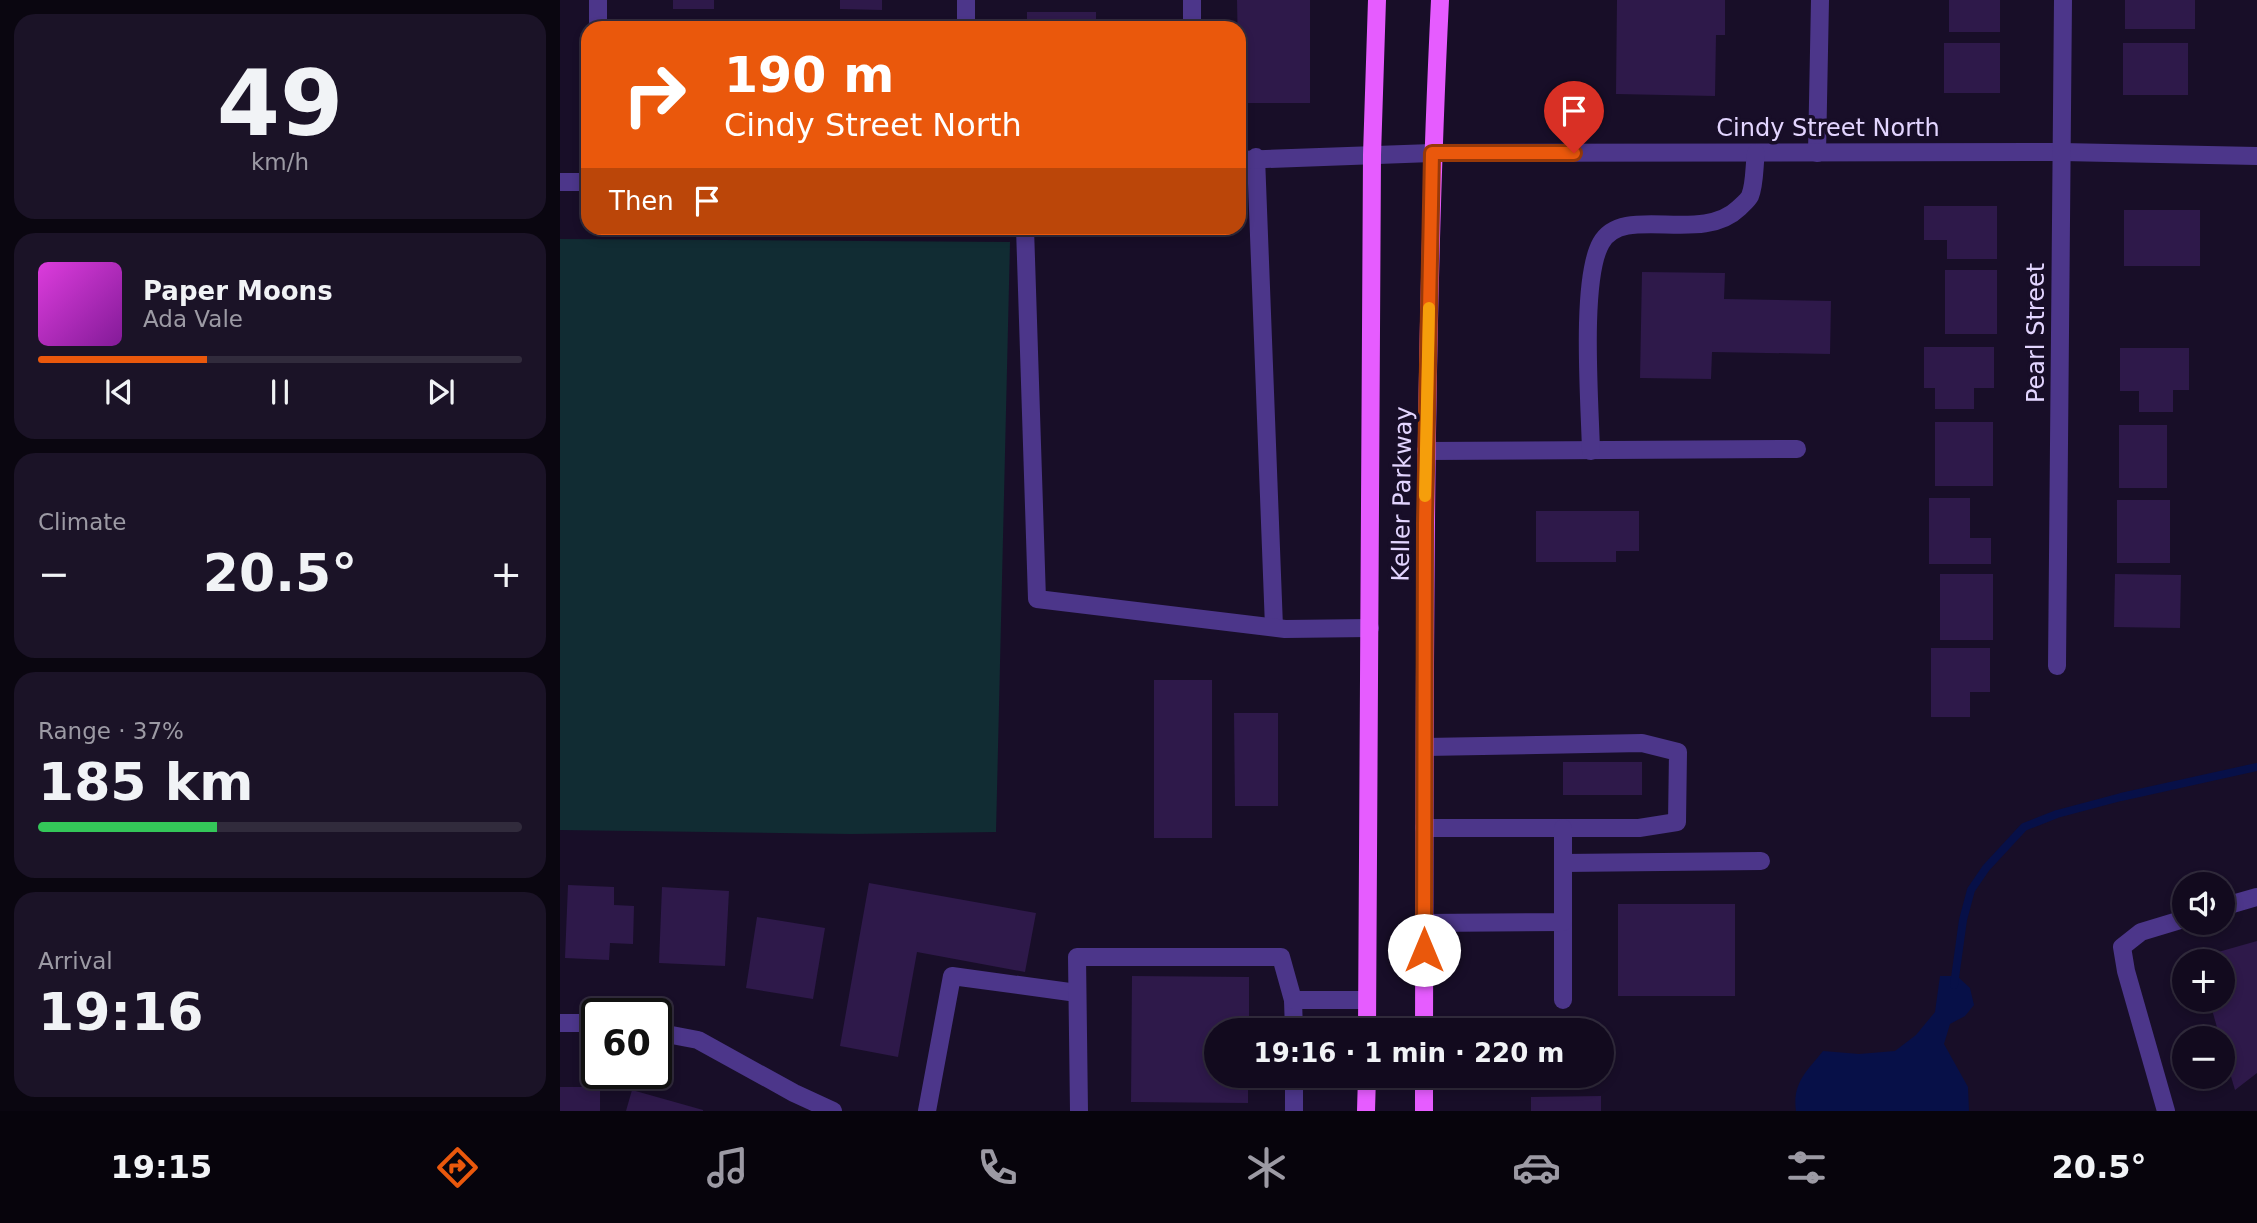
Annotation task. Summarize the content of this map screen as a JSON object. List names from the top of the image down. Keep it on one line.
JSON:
{"streets":{"main road":["Keller Parkway"],"street":["Cindy Street North","Pearl Street"]},"crossings":[["Cindy Street North","Pearl Street"],["Cindy Street North","Keller Parkway"]],"page":{"tile":[["49","km/h"],"Climate",["Range · 37%","185 km"],["Arrival","19:16"]],"turn":["190 m","Cindy Street North"],"then":"Then","song":["Paper Moons","Ada Vale"],"heat":["−","20.5°","+"],"map_buttons":["+","−"],"limit":"60","trip":"19:16 · 1 min · 220 m","tabs":["19:15","20.5°"]}}
